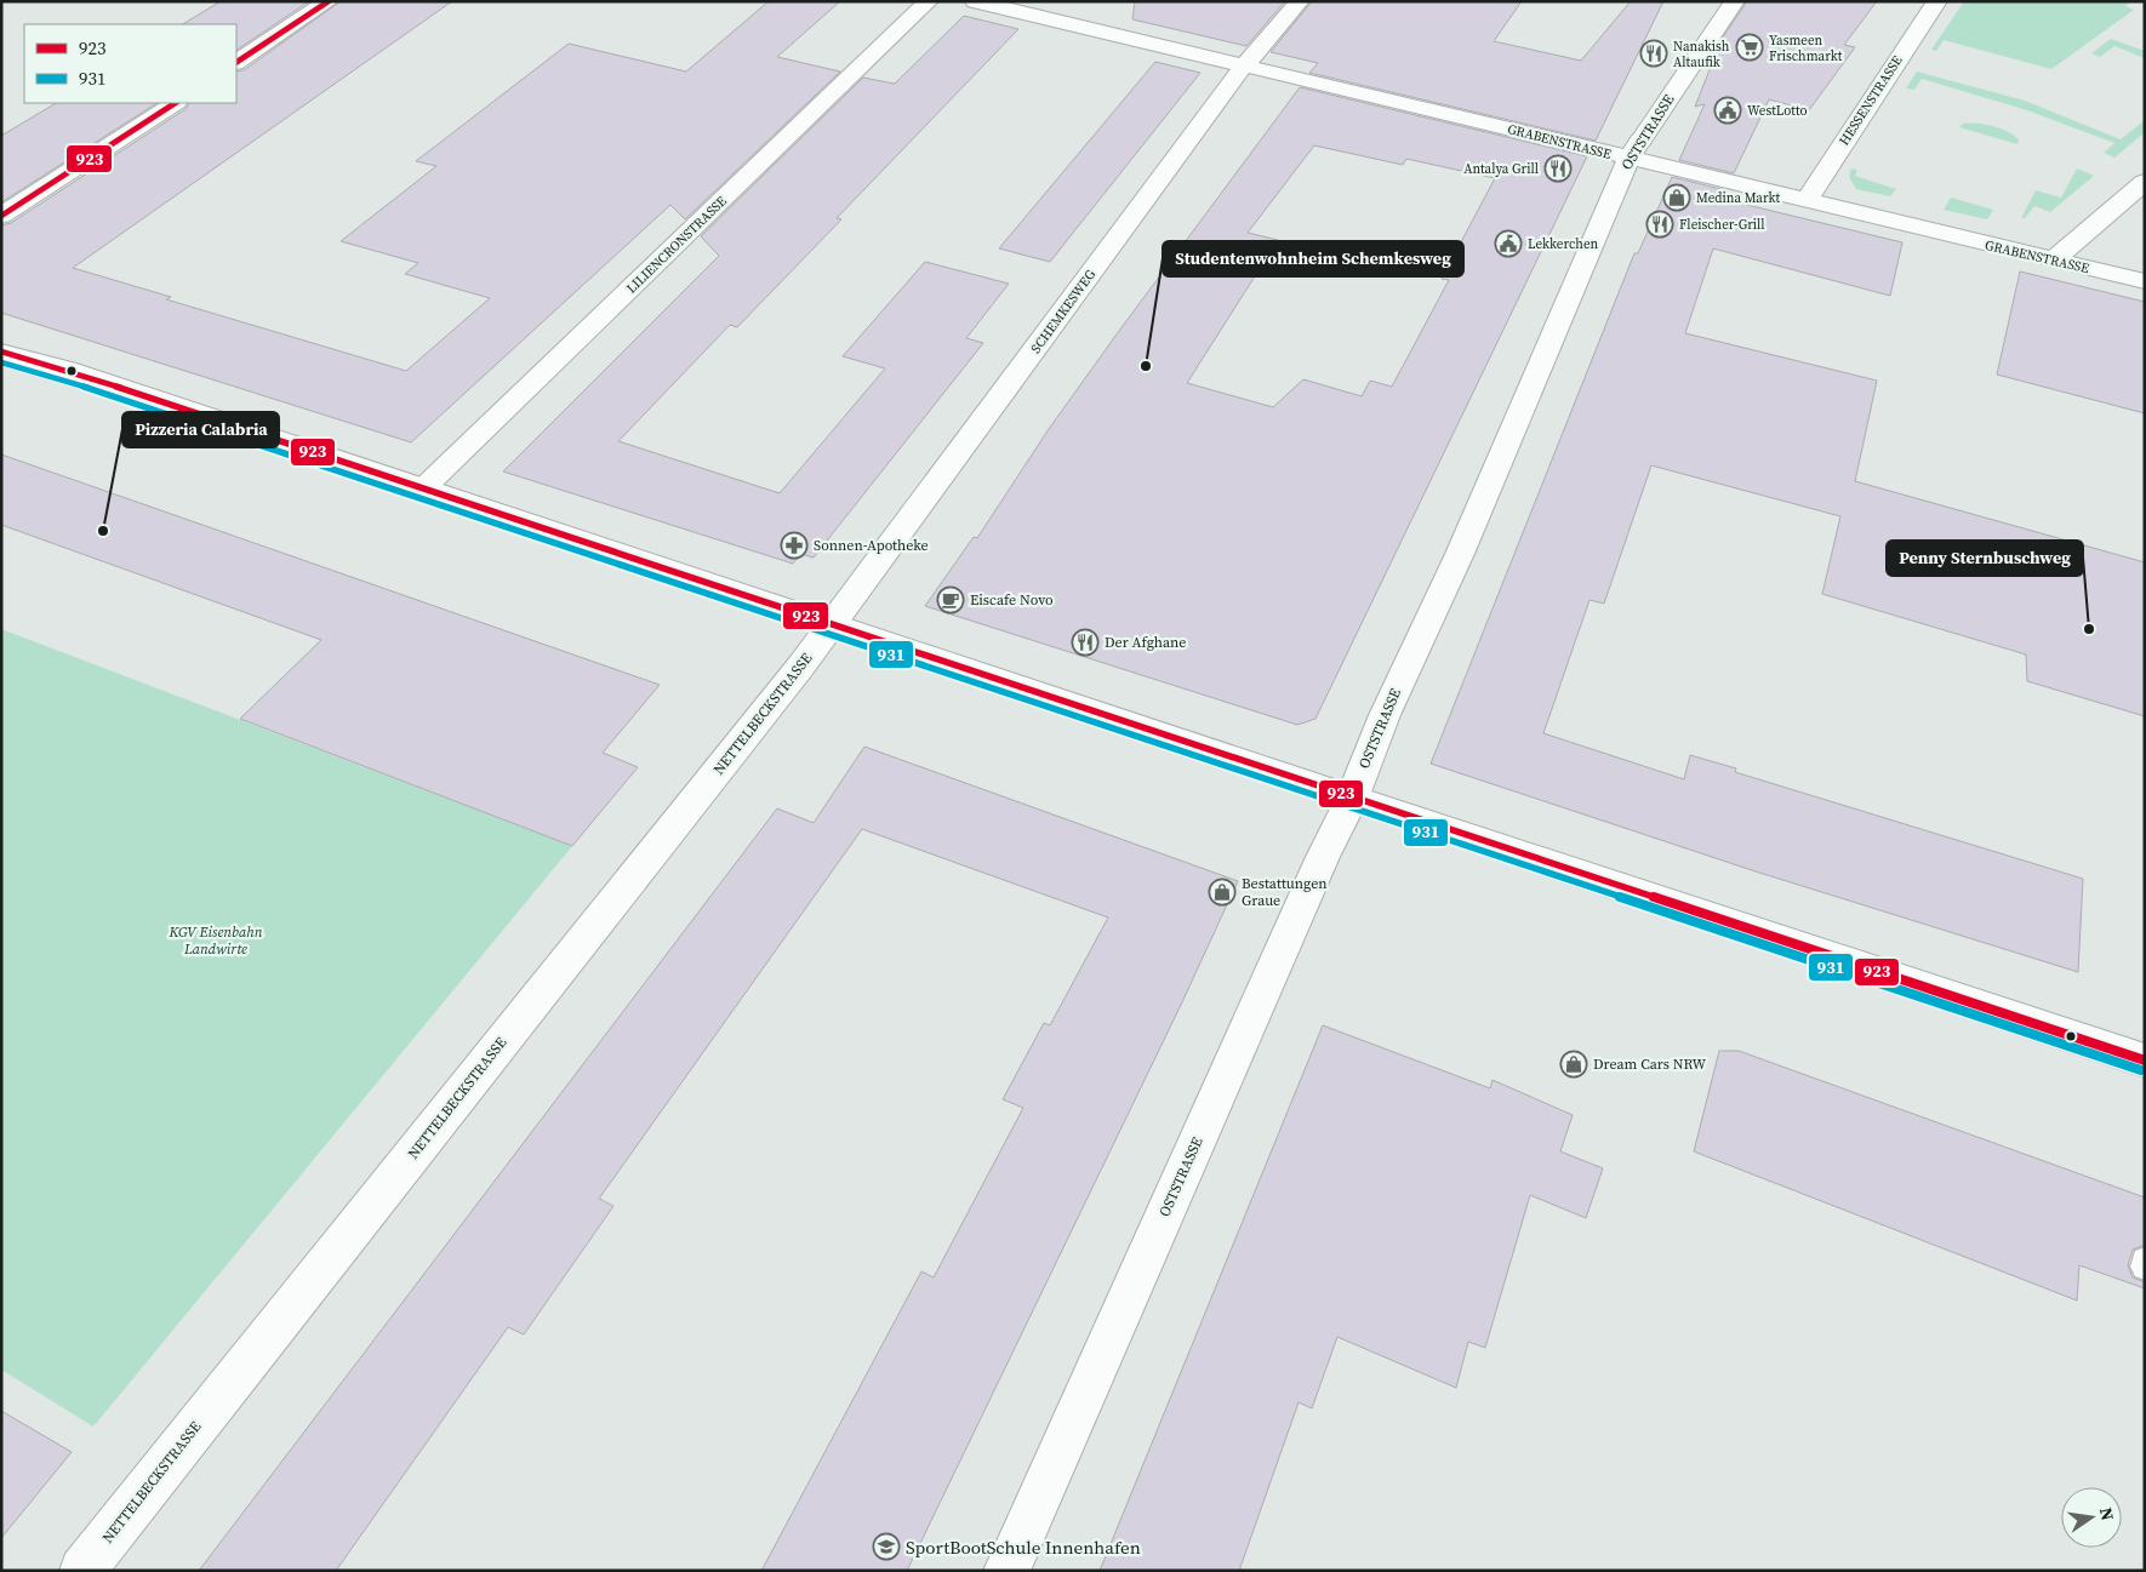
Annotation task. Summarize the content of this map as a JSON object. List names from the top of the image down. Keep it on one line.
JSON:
{"streets":{"street":["HESSENSTRASSE","OSTSTRASSE","GRABENSTRASSE","LILIENCRONSTRASSE","SCHEMKESWEG","NETTELBECKSTRASSE"]},"crossings":[["HESSENSTRASSE","GRABENSTRASSE"],["OSTSTRASSE","GRABENSTRASSE"],["GRABENSTRASSE","SCHEMKESWEG"],["SCHEMKESWEG","NETTELBECKSTRASSE"]],"parks":["KGV Eisenbahn Landwirte"],"places":{"supermarket":["Yasmeen Frischmarkt"],"restaurant":["Nanakish Altaufik","Antalya Grill","Fleischer-Grill","Der Afghane"],"public building":["WestLotto","Lekkerchen"],"shop":["Medina Markt","Bestattungen Graue","Dream Cars NRW"],"other":["Studentenwohnheim Schemkesweg","Pizzeria Calabria","Penny Sternbuschweg"],"pharmacy":["Sonnen-Apotheke"],"cafe":["Eiscafe Novo"],"school or university":["SportBootSchule Innenhafen"]},"lines":["transit line 923","transit line 931"],"legend":["923","931"],"north":"right"}
